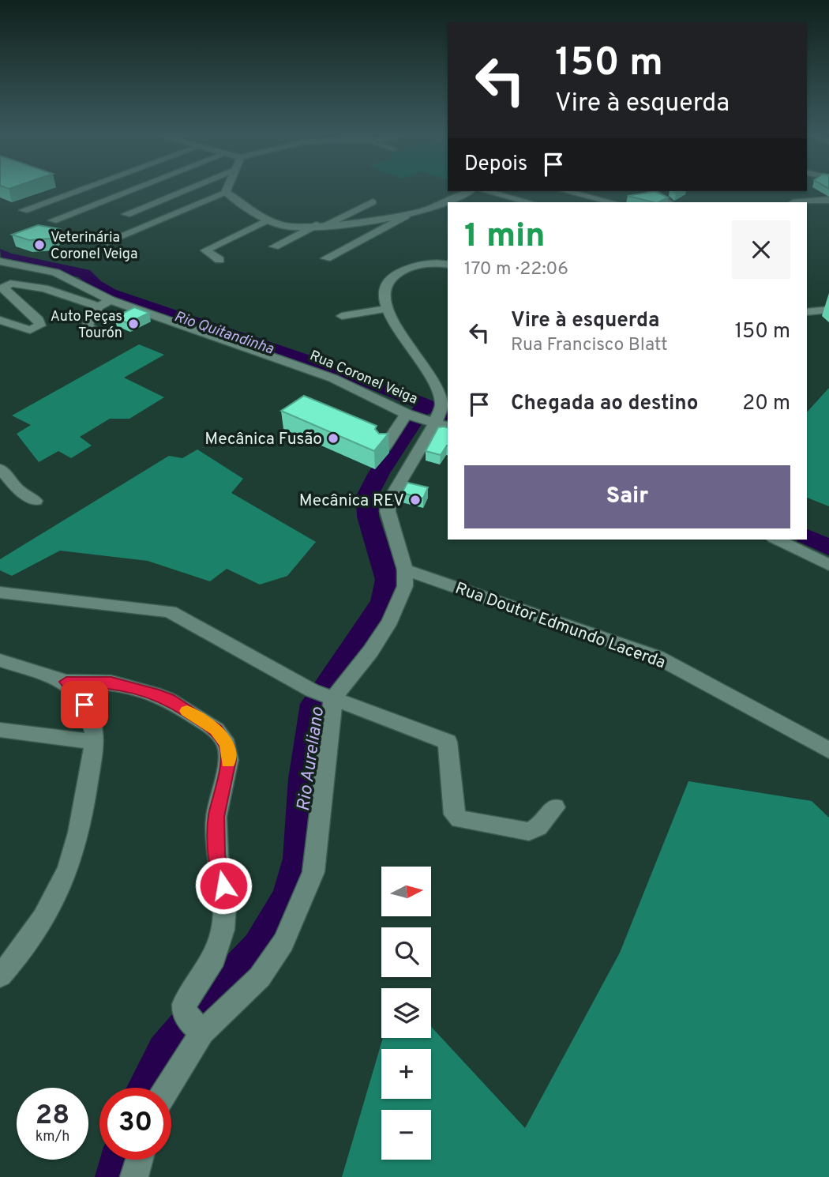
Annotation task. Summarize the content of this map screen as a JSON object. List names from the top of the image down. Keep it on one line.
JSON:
{"streets":{"street":["Rua Coronel Veiga","Rua Doutor Edmundo Lacerda"]},"water":["Rio Quitandinha","Rio Aureliano"],"places":["Veterinária Coronel Veiga","Auto Peças Tourón","Mecânica Fusão","Mecânica REV"],"north":"right","page":{"turn":["150 m","Vire à esquerda"],"then":"Depois","heading":["1 min","170 m · 22:06"],"list":[{"name":"Vire à esquerda","note":"Rua Francisco Blatt","value":"150 m"},{"name":"Chegada ao destino","value":"20 m"}],"buttons":"Sair","map_buttons":["+","−"],"speed":"28 km/h","limit":"30"}}
